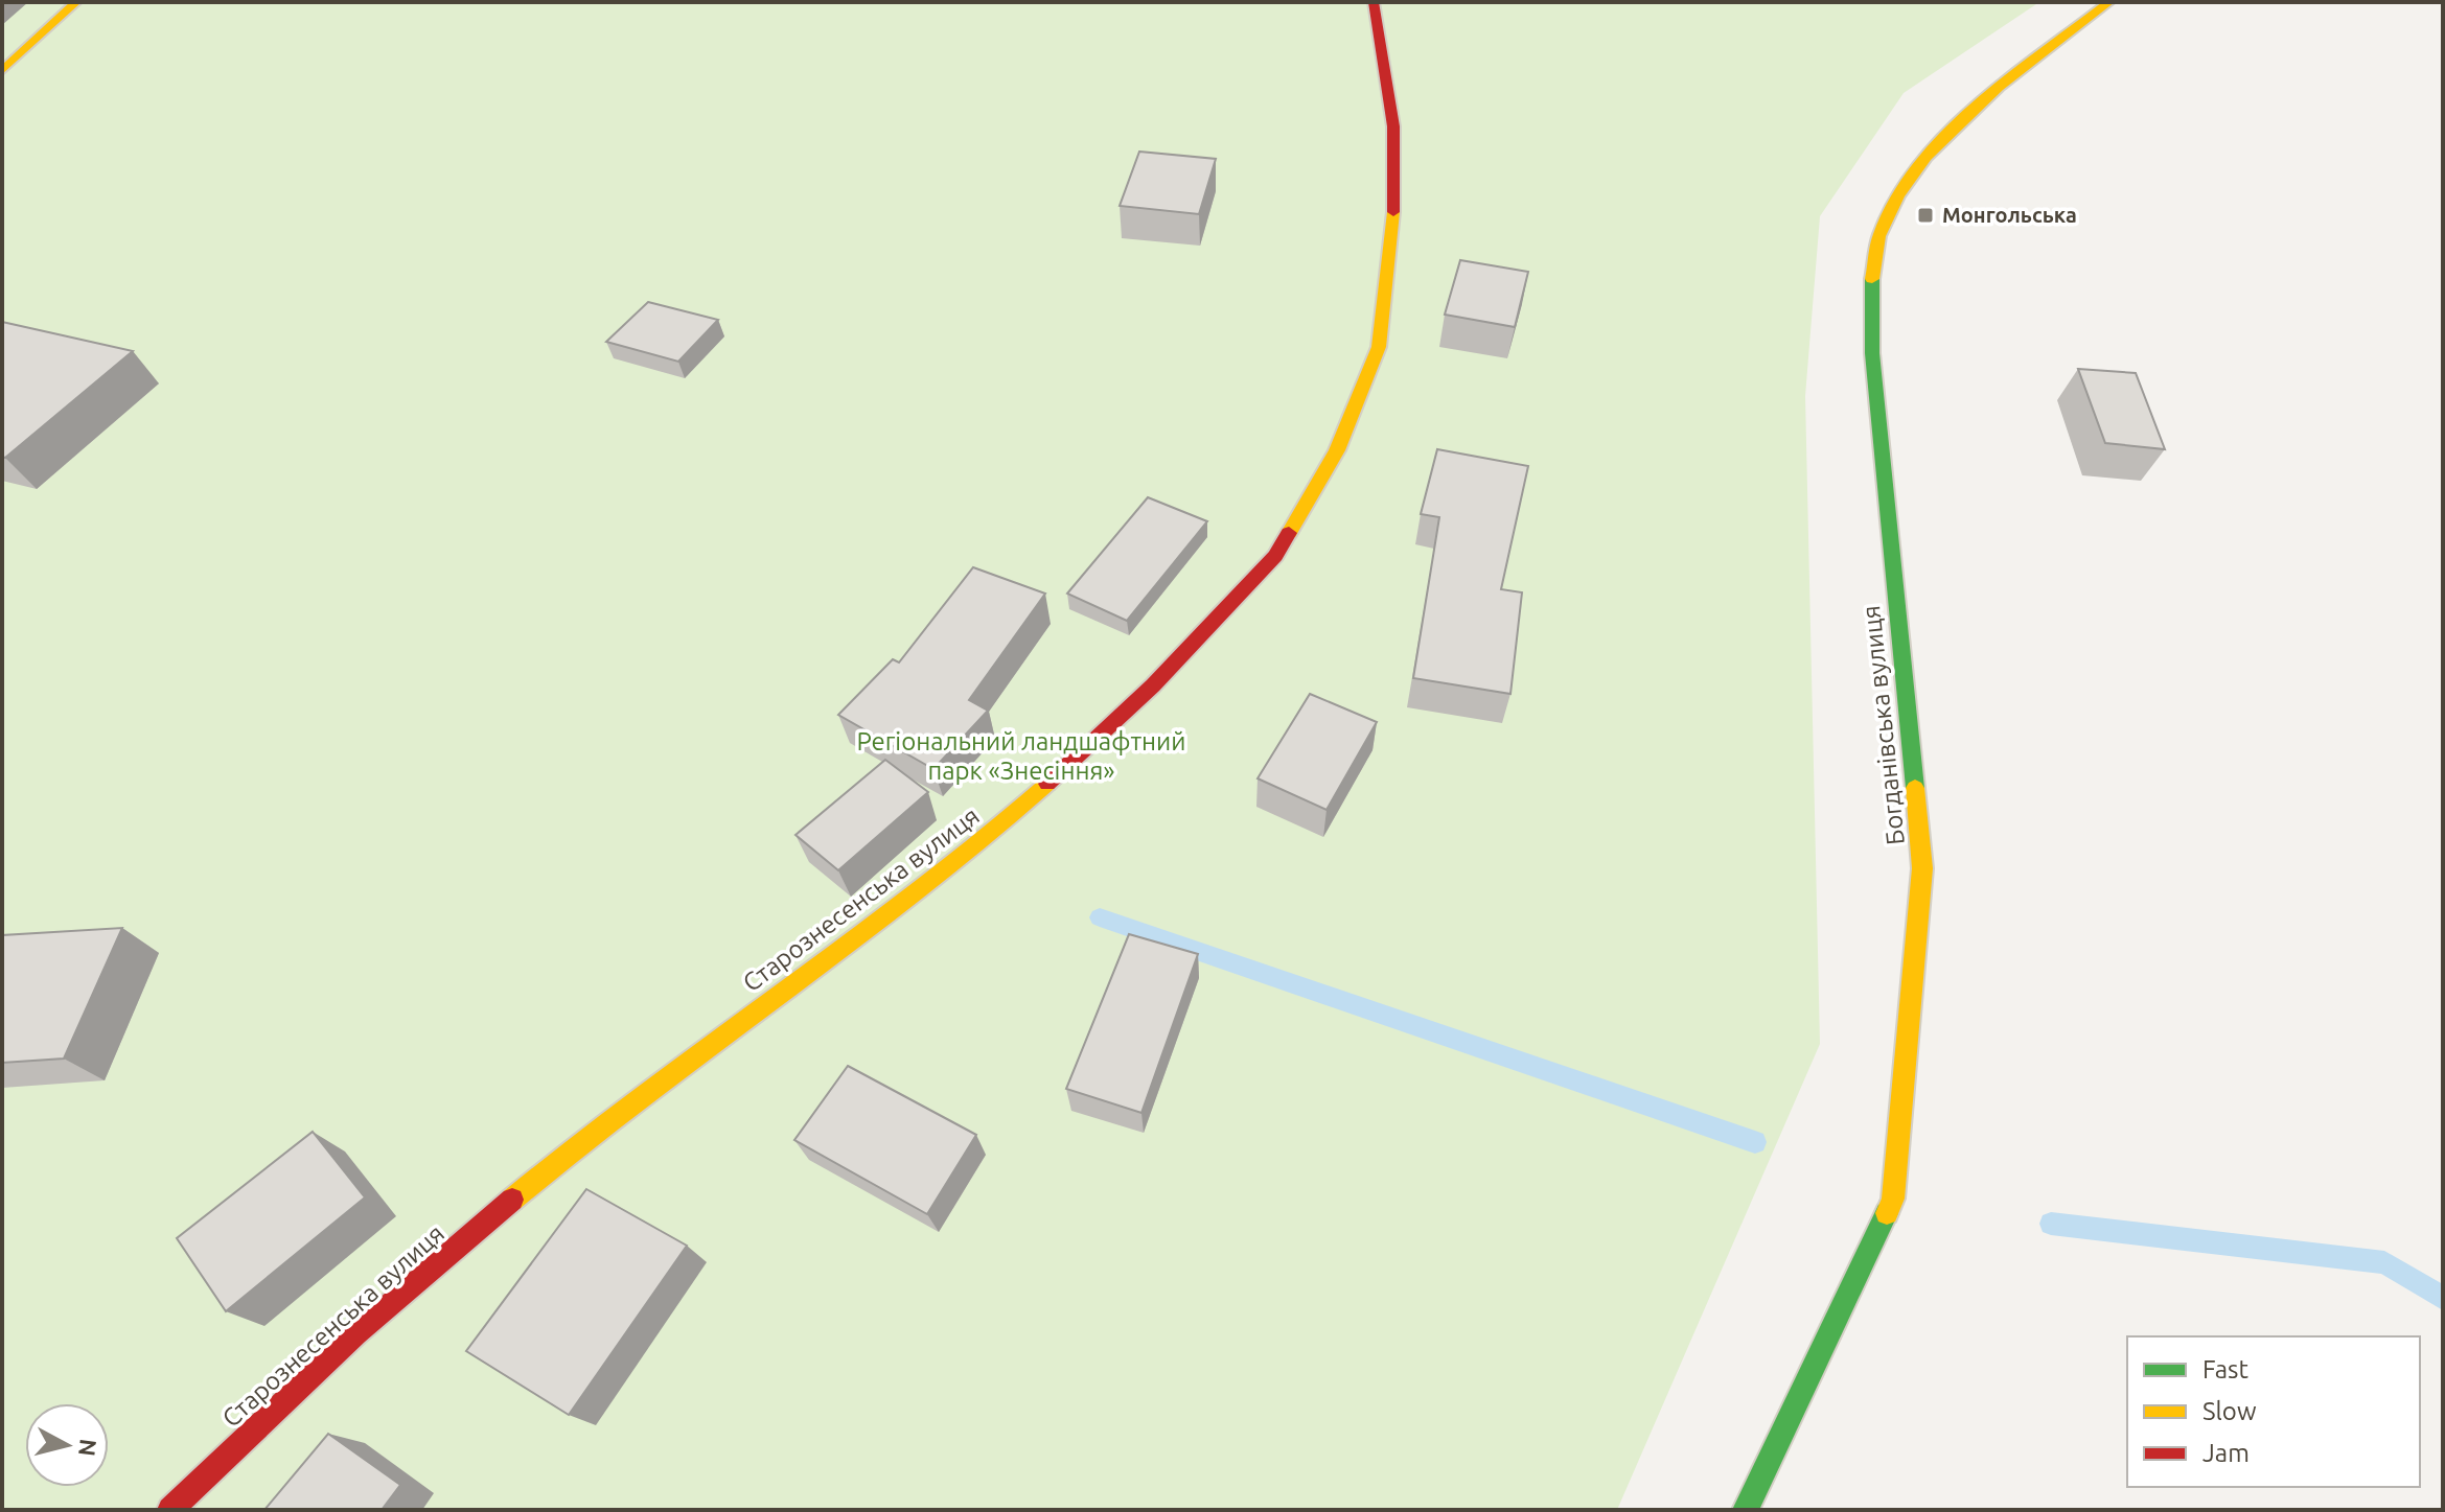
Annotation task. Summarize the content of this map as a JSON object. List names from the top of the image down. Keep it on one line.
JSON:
{"streets":{"street":["Богданівська вулиця","Старознесенська вулиця"]},"parks":["Регіональний ландшафтний парк «Знесіння»"],"places":{"transit":["Монгольська"]},"legend":["Fast","Slow","Jam"],"north":"right"}
